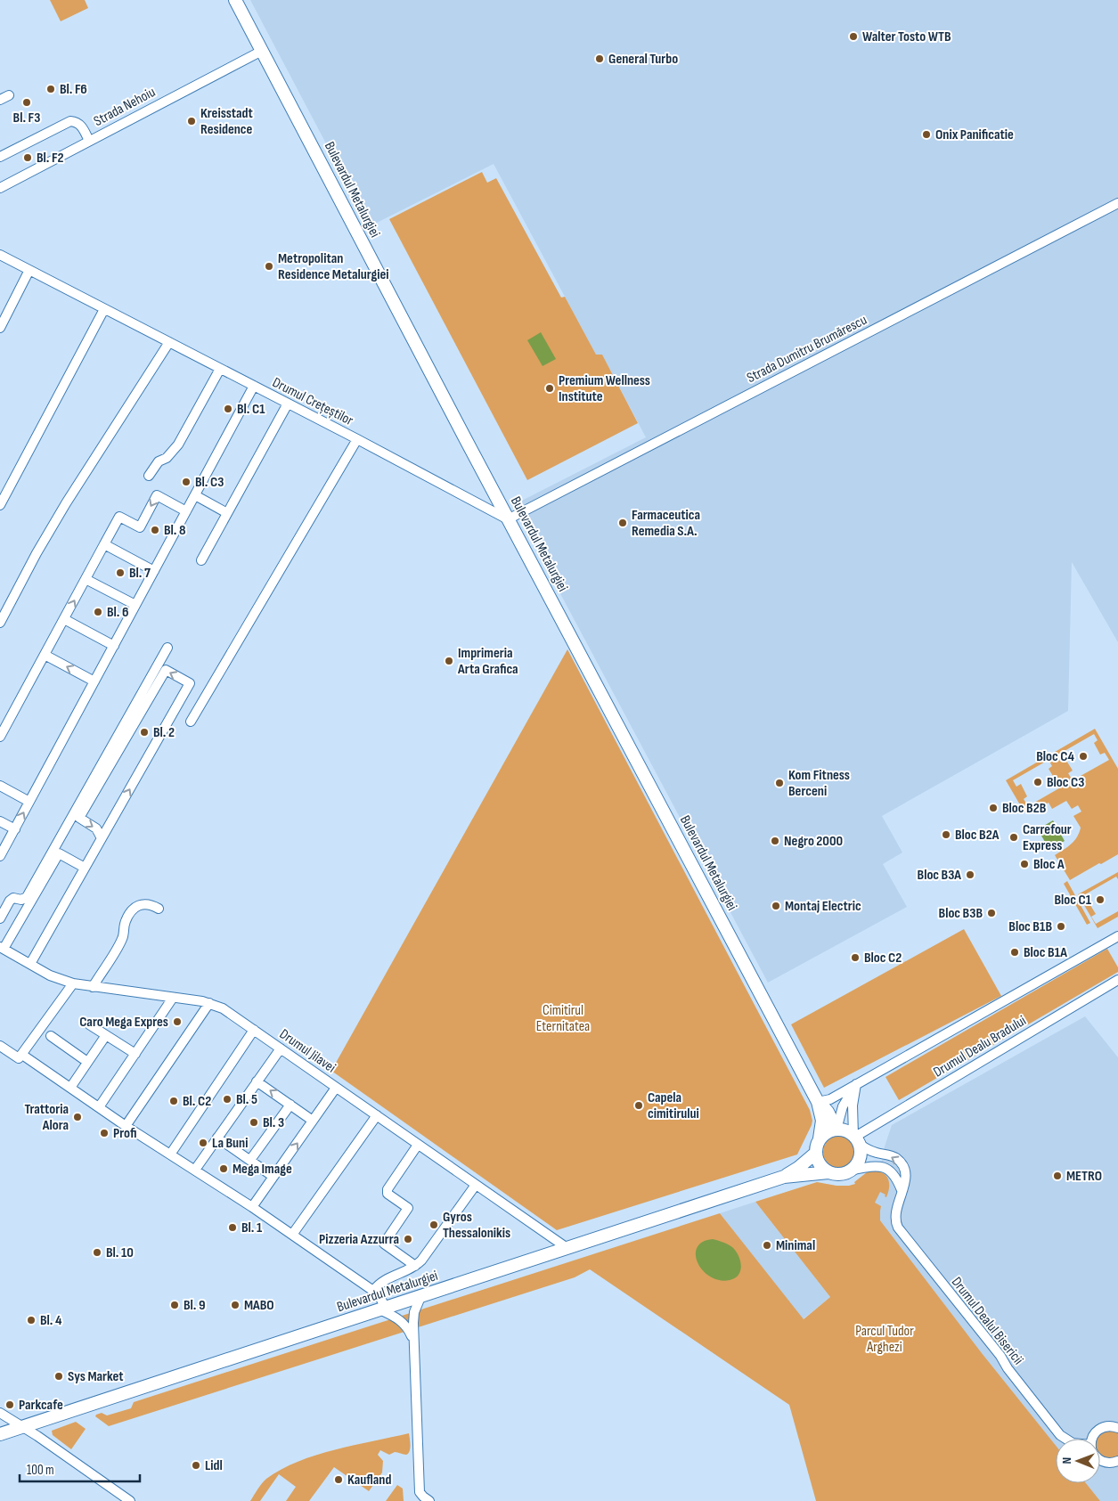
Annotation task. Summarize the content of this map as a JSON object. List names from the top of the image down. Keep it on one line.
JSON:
{"streets":{"main road":["Bulevardul Metalurgiei"],"street":["Strada Nehoiu","Strada Dumitru Brumărescu","Drumul Crețeștilor","Drumul Dealu Bradului","Drumul Jilavei","Drumul Dealul Bisericii"]},"crossings":[["Strada Nehoiu","Bulevardul Metalurgiei"],["Bulevardul Metalurgiei","Strada Dumitru Brumărescu"],["Bulevardul Metalurgiei","Drumul Crețeștilor"],["Bulevardul Metalurgiei","Drumul Dealu Bradului"],["Bulevardul Metalurgiei","Drumul Jilavei"],["Bulevardul Metalurgiei","Drumul Dealul Bisericii"],["Strada Dumitru Brumărescu","Drumul Crețeștilor"],["Drumul Dealu Bradului","Drumul Dealul Bisericii"]],"parks":["Cimitirul Eternitatea","Parcul Tudor Arghezi"],"places":["Walter Tosto WTB","General Turbo","Bl. F6","Bl. F3","Kreisstadt Residence","Onix Panificatie","Bl. F2","Metropolitan Residence Metalurgiei","Premium Wellness Institute","Bl. C1","Bl. C3","Farmaceutica Remedia S.A.","Bl. 8","Bl. 7","Bl. 6","Imprimeria Arta Grafica","Bl. 2","Bloc C4","Bloc C3","Kom Fitness Berceni","Bloc B2B","Bloc B2A","Carrefour Express","Negro 2000","Bloc A","Bloc B3A","Bloc C1","Montaj Electric","Bloc B3B","Bloc B1B","Bloc B1A","Bloc C2","Caro Mega Expres","Bl. 5","Bl. C2","Capela cimitirului","Trattoria Alora","Bl. 3","Profi","La Buni","Mega Image","METRO","Gyros Thessalonikis","Bl. 1","Pizzeria Azzurra","Minimal","Bl. 10","Bl. 9","MABO","Bl. 4","Sys Market","Parkcafe","Lidl","Kaufland"],"scale_bar":"100 m","north":"left"}
